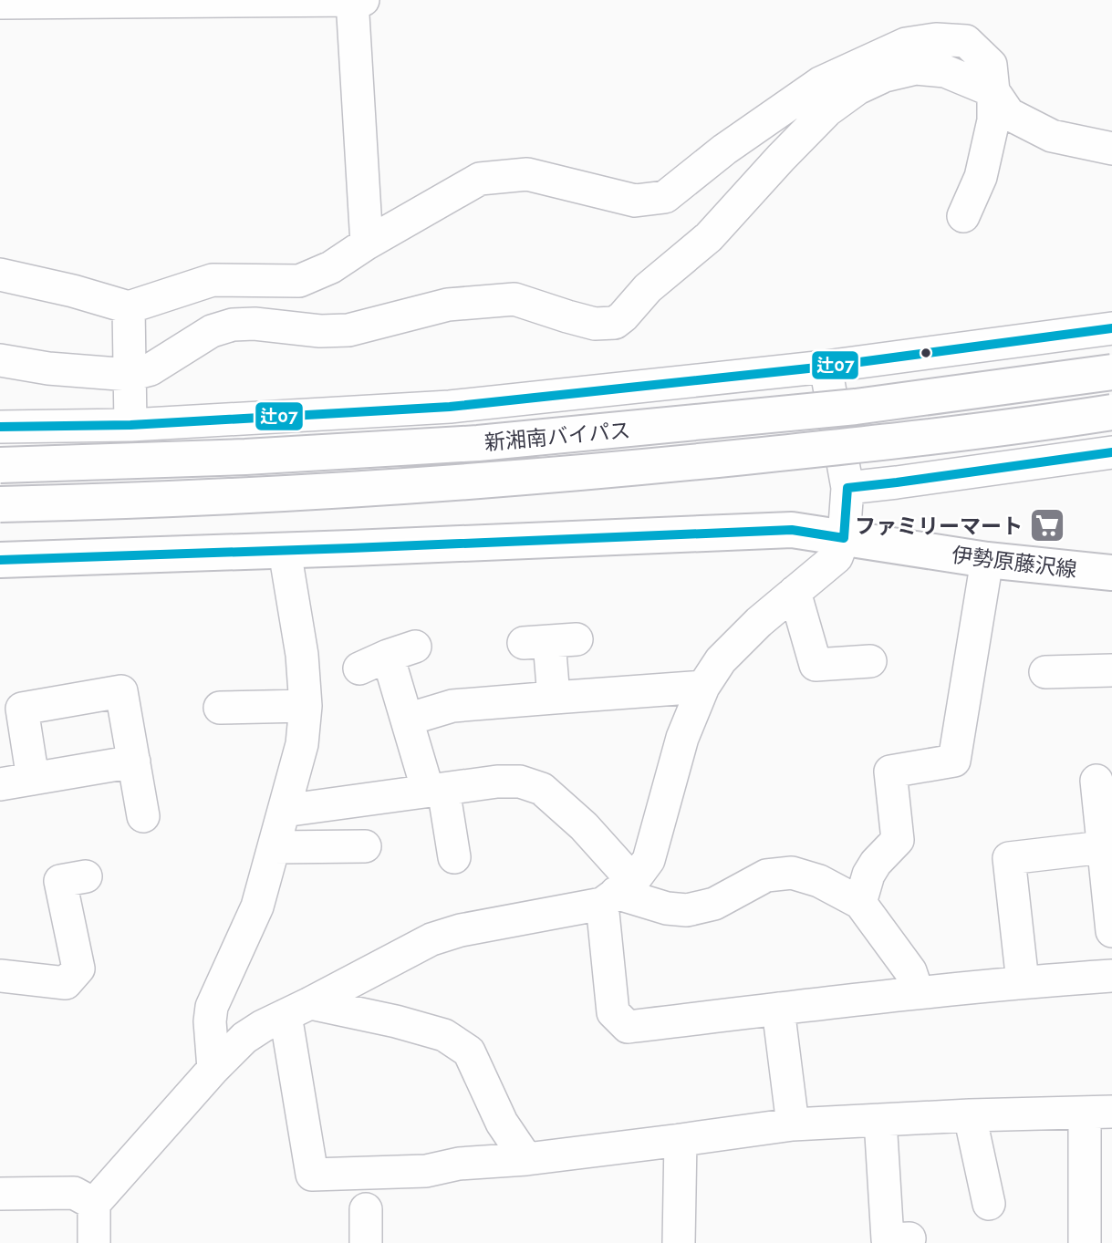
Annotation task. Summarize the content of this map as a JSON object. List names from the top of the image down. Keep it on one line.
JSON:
{"streets":{"main road":["新湘南バイパス","伊勢原藤沢線"]},"places":{"supermarket":["ファミリーマート"]},"lines":["transit line 辻07"]}
